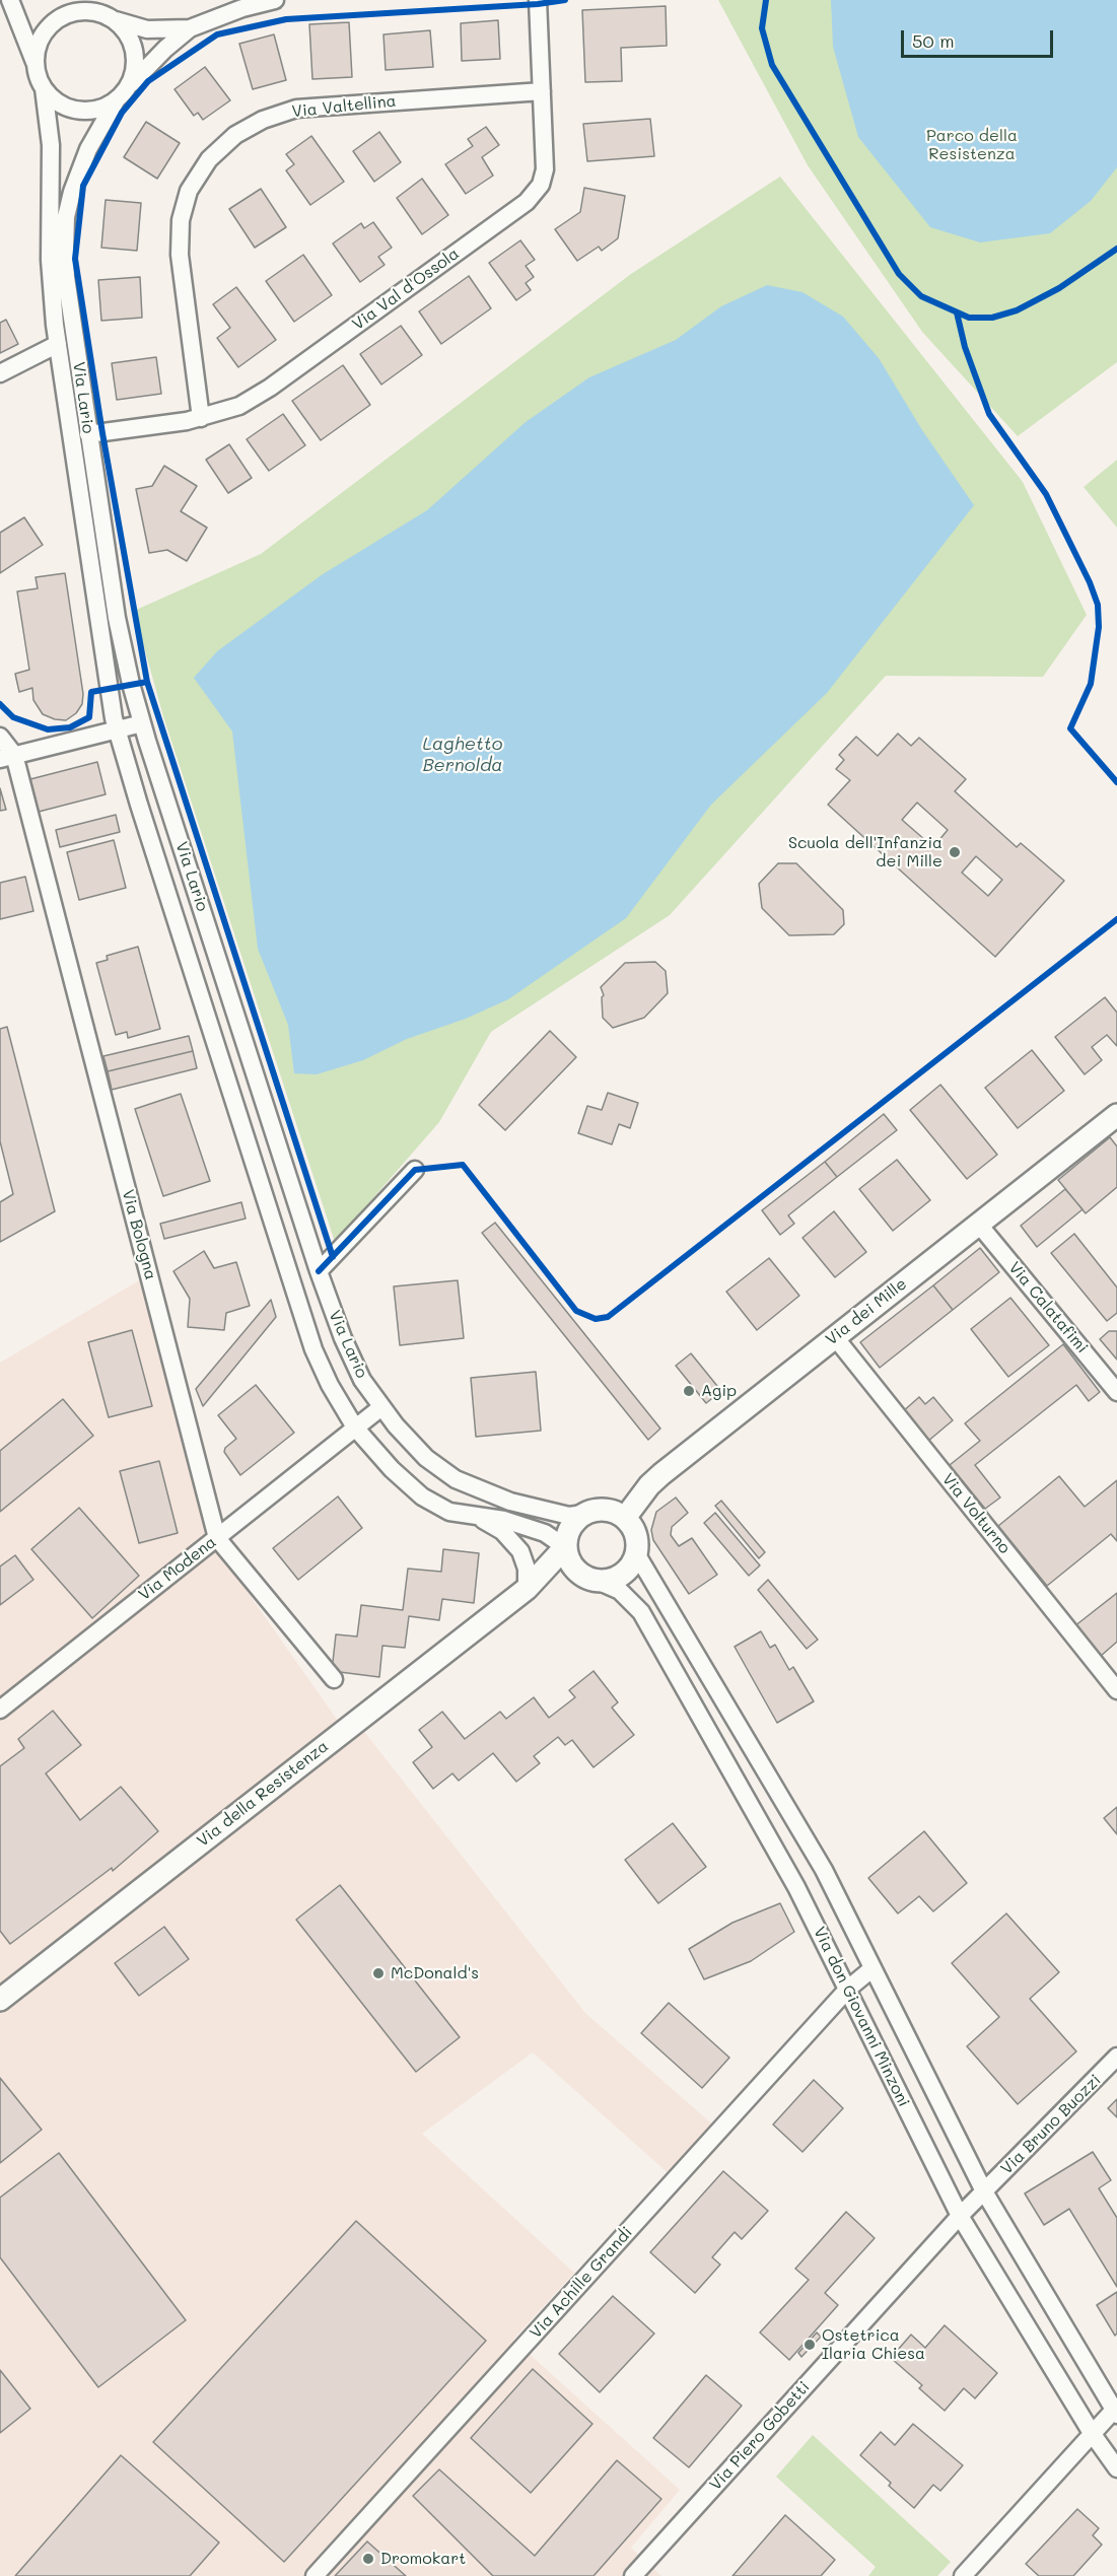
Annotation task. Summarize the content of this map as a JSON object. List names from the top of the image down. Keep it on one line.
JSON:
{"streets":{"street":["Via Valtellina","Via Val d'Ossola","Via Lario","Via Bologna","Via Calatafimi","Via dei Mille","Via Volturno","Via Modena","Via della Resistenza","Via don Giovanni Minzoni","Via Bruno Buozzi","Via Achille Grandi","Via Piero Gobetti"]},"crossings":[["Via Valtellina","Via Val d'Ossola"],["Via Val d'Ossola","Via Lario"],["Via Lario","Via dei Mille"],["Via Lario","Via Modena"],["Via Lario","Via della Resistenza"],["Via Lario","Via don Giovanni Minzoni"],["Via Bologna","Via Modena"],["Via Calatafimi","Via dei Mille"],["Via dei Mille","Via Volturno"],["Via dei Mille","Via della Resistenza"],["Via dei Mille","Via don Giovanni Minzoni"],["Via della Resistenza","Via don Giovanni Minzoni"],["Via don Giovanni Minzoni","Via Bruno Buozzi"],["Via don Giovanni Minzoni","Via Achille Grandi"],["Via don Giovanni Minzoni","Via Piero Gobetti"],["Via Bruno Buozzi","Via Piero Gobetti"]],"water":["Laghetto Bernolda"],"parks":["Parco della Resistenza"],"places":["Scuola dell'Infanzia dei Mille","Agip","McDonald's","Ostetrica Ilaria Chiesa","Dromokart"],"scale_bar":"50 m"}
